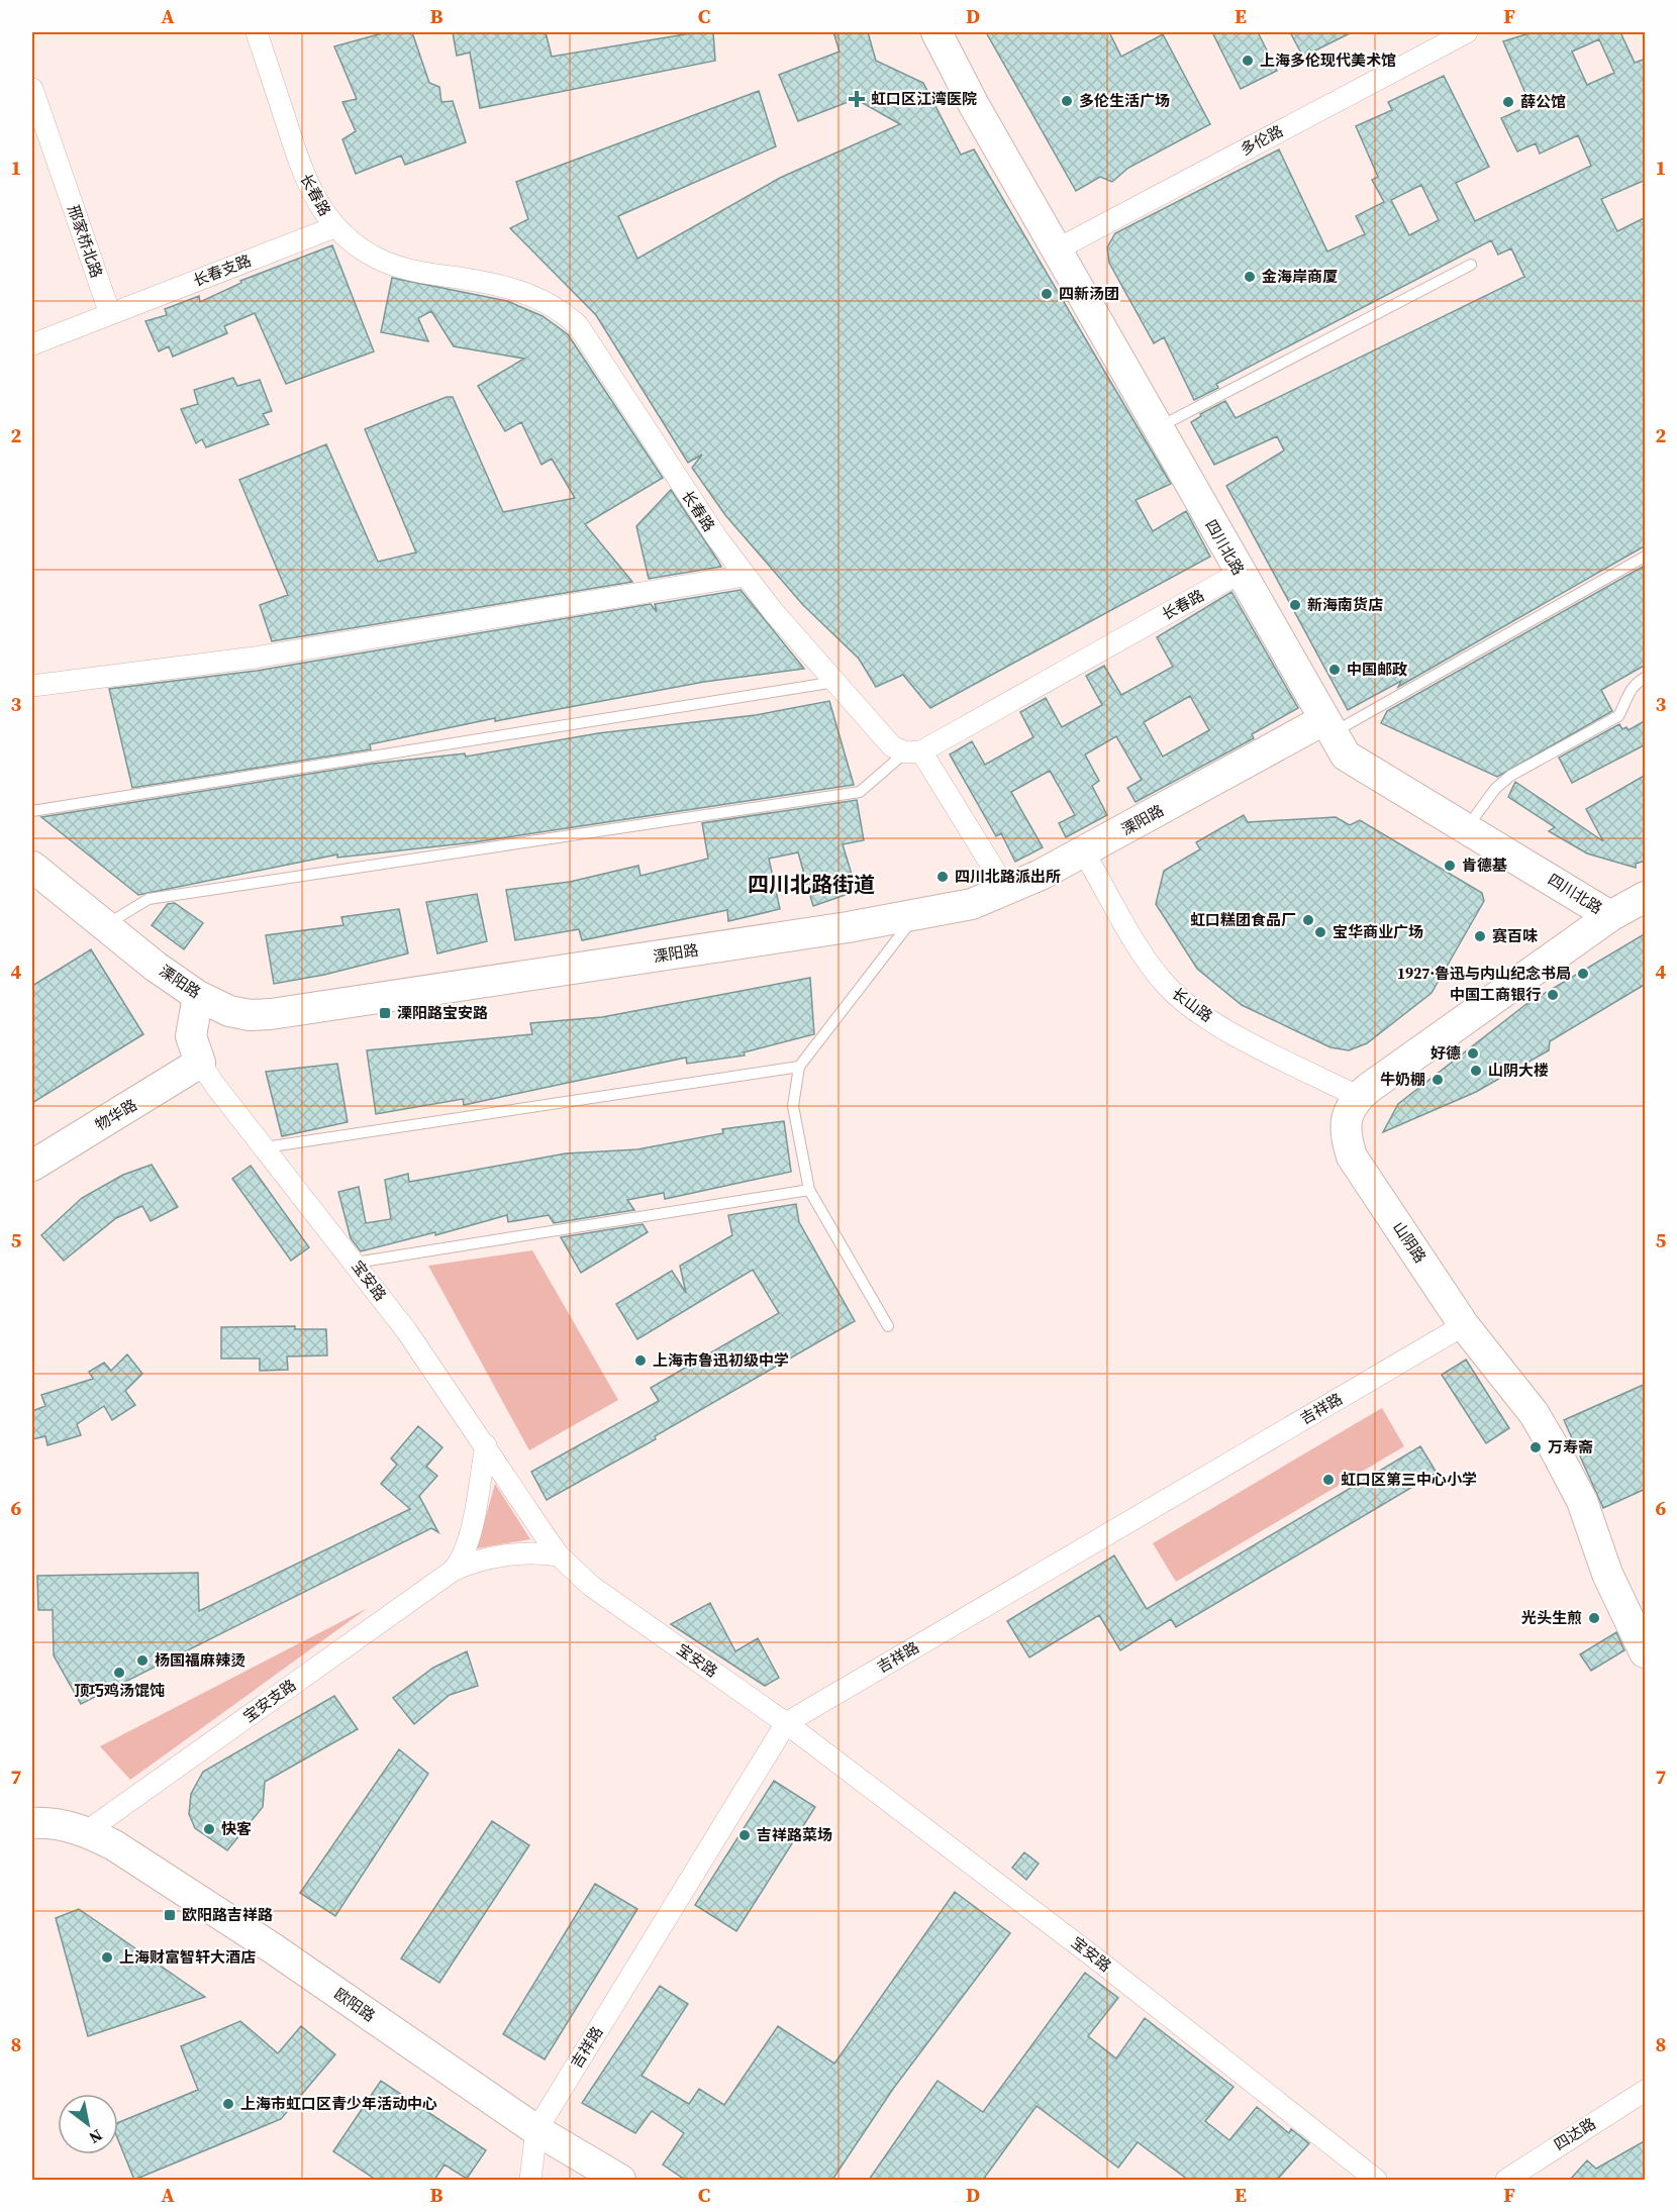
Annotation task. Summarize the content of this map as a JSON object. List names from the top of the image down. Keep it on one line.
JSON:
{"streets":{"street":["多伦路","长春路","邢家桥北路","长春支路","四川北路","溧阳路","长山路","物华路","山阴路","宝安路","吉祥路","宝安支路","欧阳路","四达路"]},"crossings":[["多伦路","四川北路"],["长春路","长春支路"],["长春路","四川北路"],["邢家桥北路","长春支路"],["四川北路","溧阳路"],["四川北路","山阴路"],["溧阳路","长山路"],["溧阳路","宝安路"],["长山路","山阴路"],["物华路","宝安路"],["山阴路","吉祥路"],["宝安路","吉祥路"],["宝安路","宝安支路"],["吉祥路","欧阳路"],["宝安支路","欧阳路"]],"districts":["四川北路街道"],"places":{"other":["上海多伦现代美术馆","多伦生活广场","薛公馆","金海岸商厦","四新汤团","新海南货店","中国邮政","肯德基","四川北路派出所","虹口糕团食品厂","宝华商业广场","赛百味","1927·鲁迅与内山纪念书局","中国工商银行","好德","山阴大楼","牛奶棚","上海市鲁迅初级中学","万寿斋","虹口区第三中心小学","光头生煎","杨国福麻辣烫","顶巧鸡汤馄饨","快客","吉祥路菜场","上海财富智轩大酒店","上海市虹口区青少年活动中心"],"health":["虹口区江湾医院"],"transit":["溧阳路宝安路","欧阳路吉祥路"]},"north":"bottom right","grid":{"columns":["A","B","C","D","E","F"],"rows":["1","2","3","4","5","6","7","8"]}}
